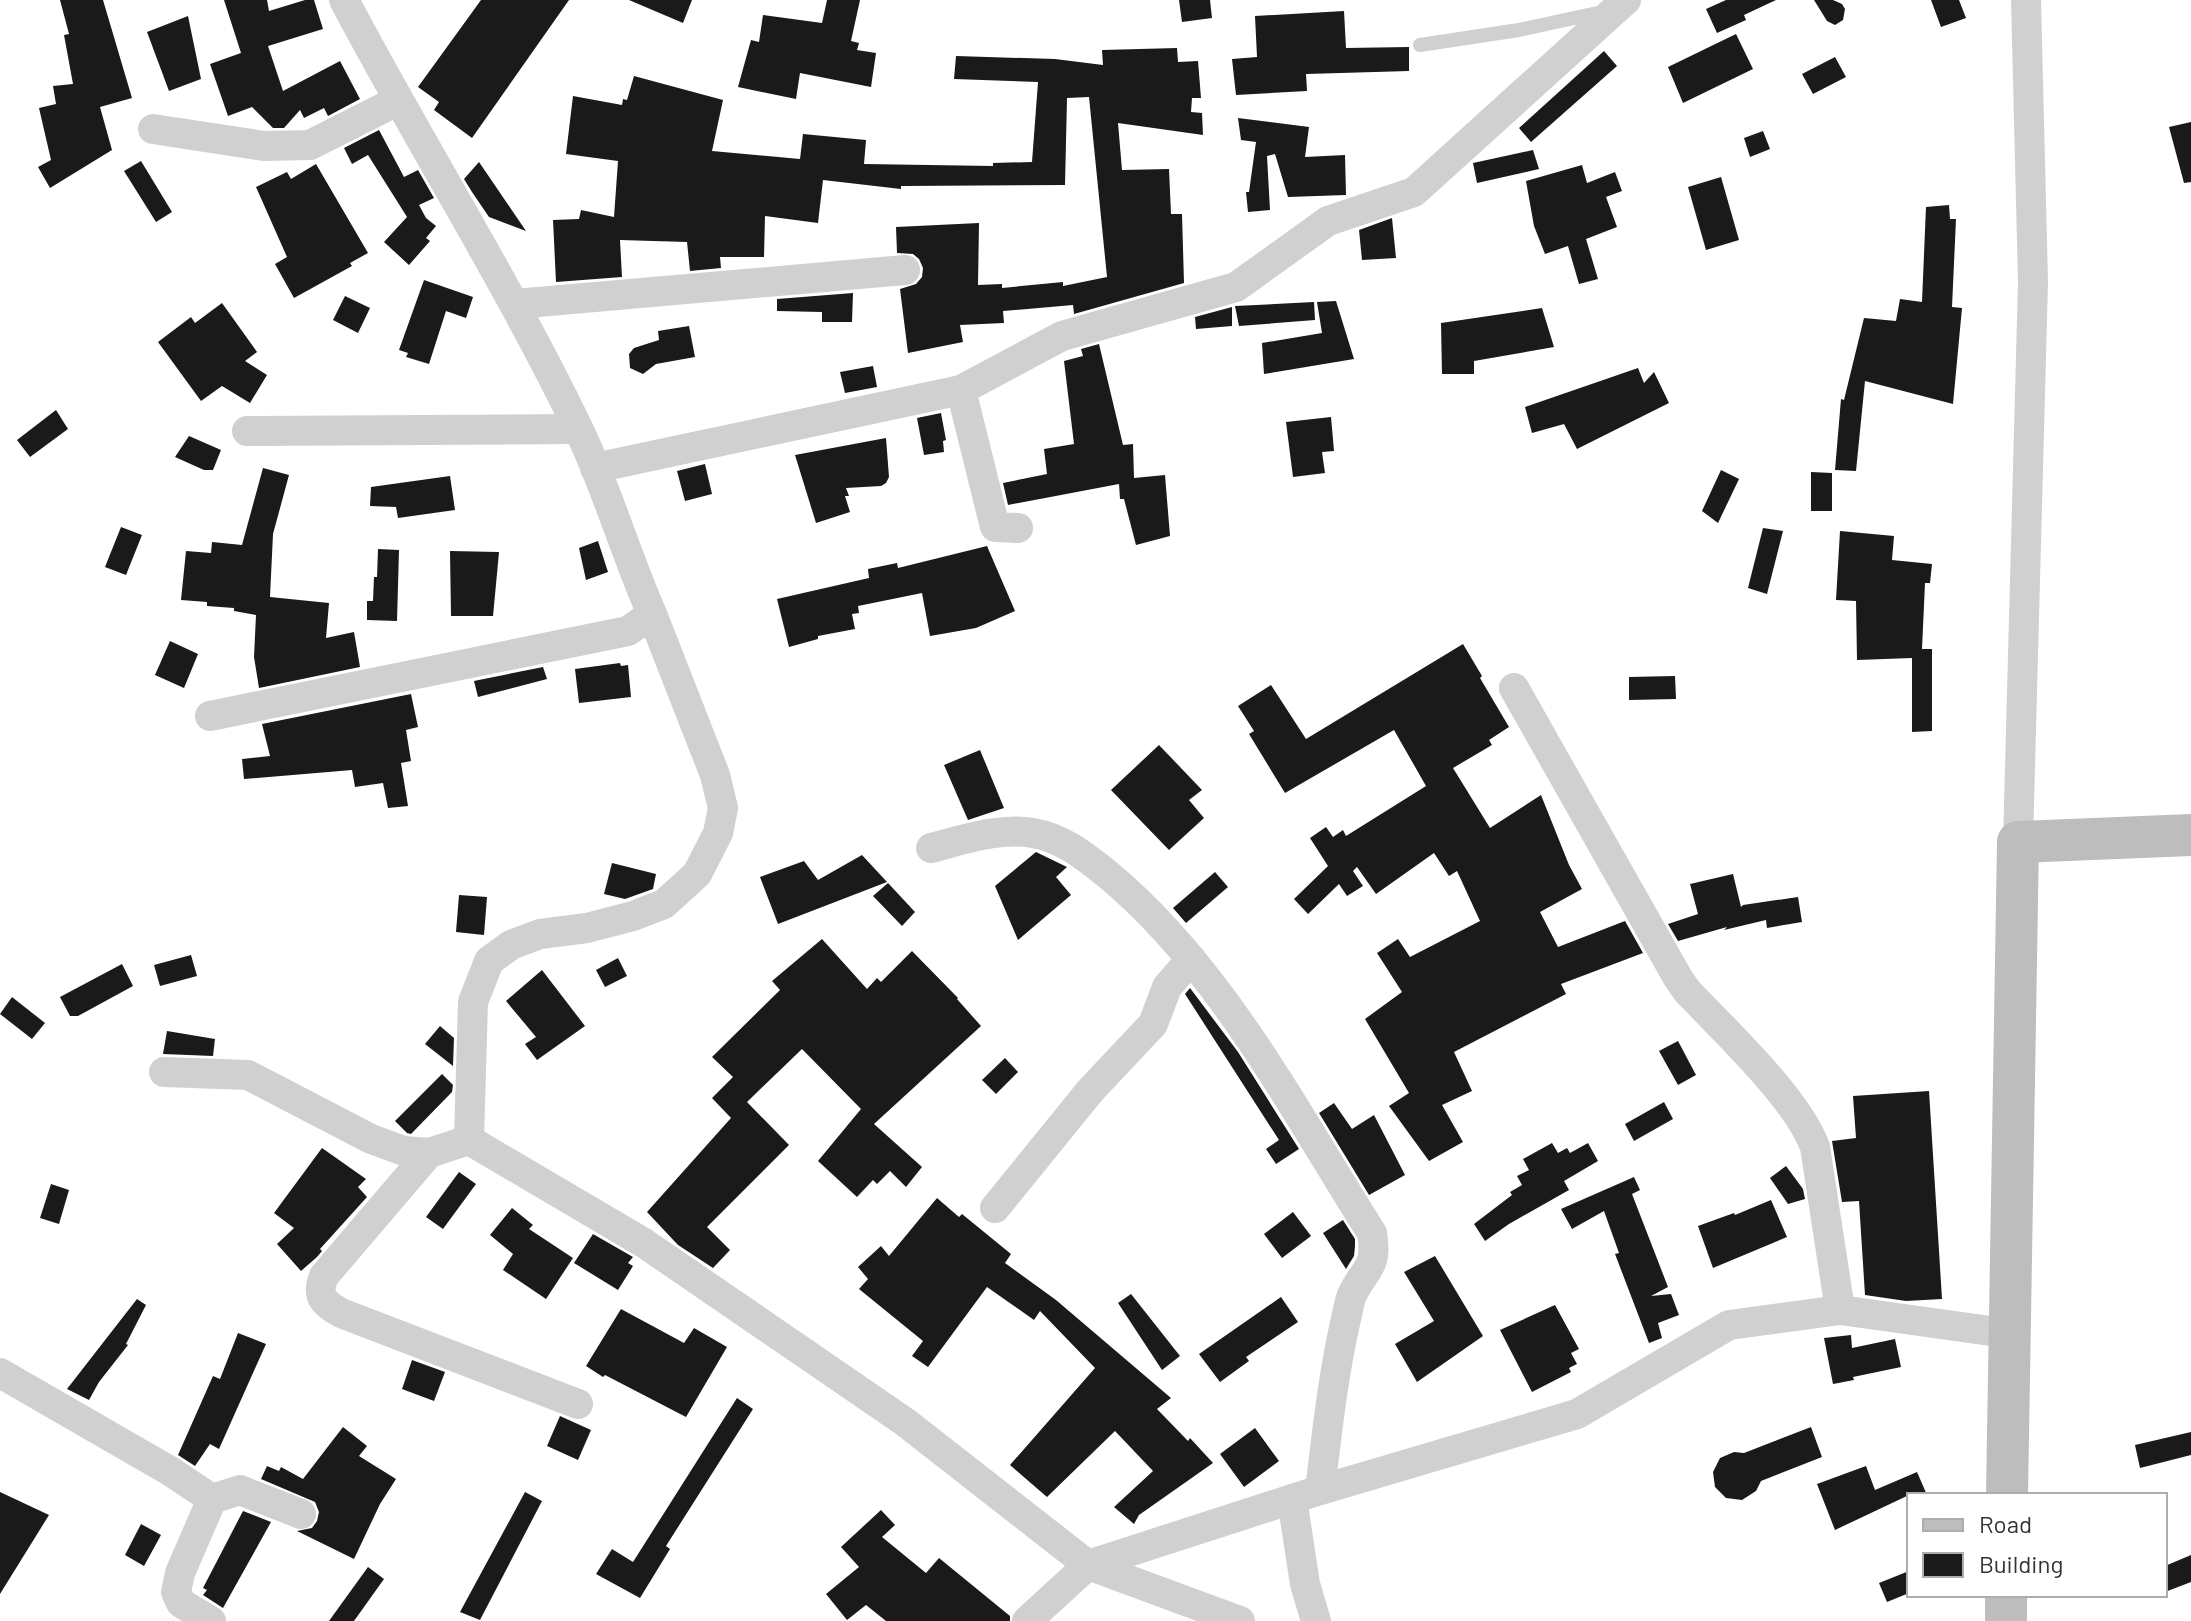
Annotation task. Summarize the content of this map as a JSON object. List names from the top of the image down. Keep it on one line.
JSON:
{"legend":["Road","Building"]}
